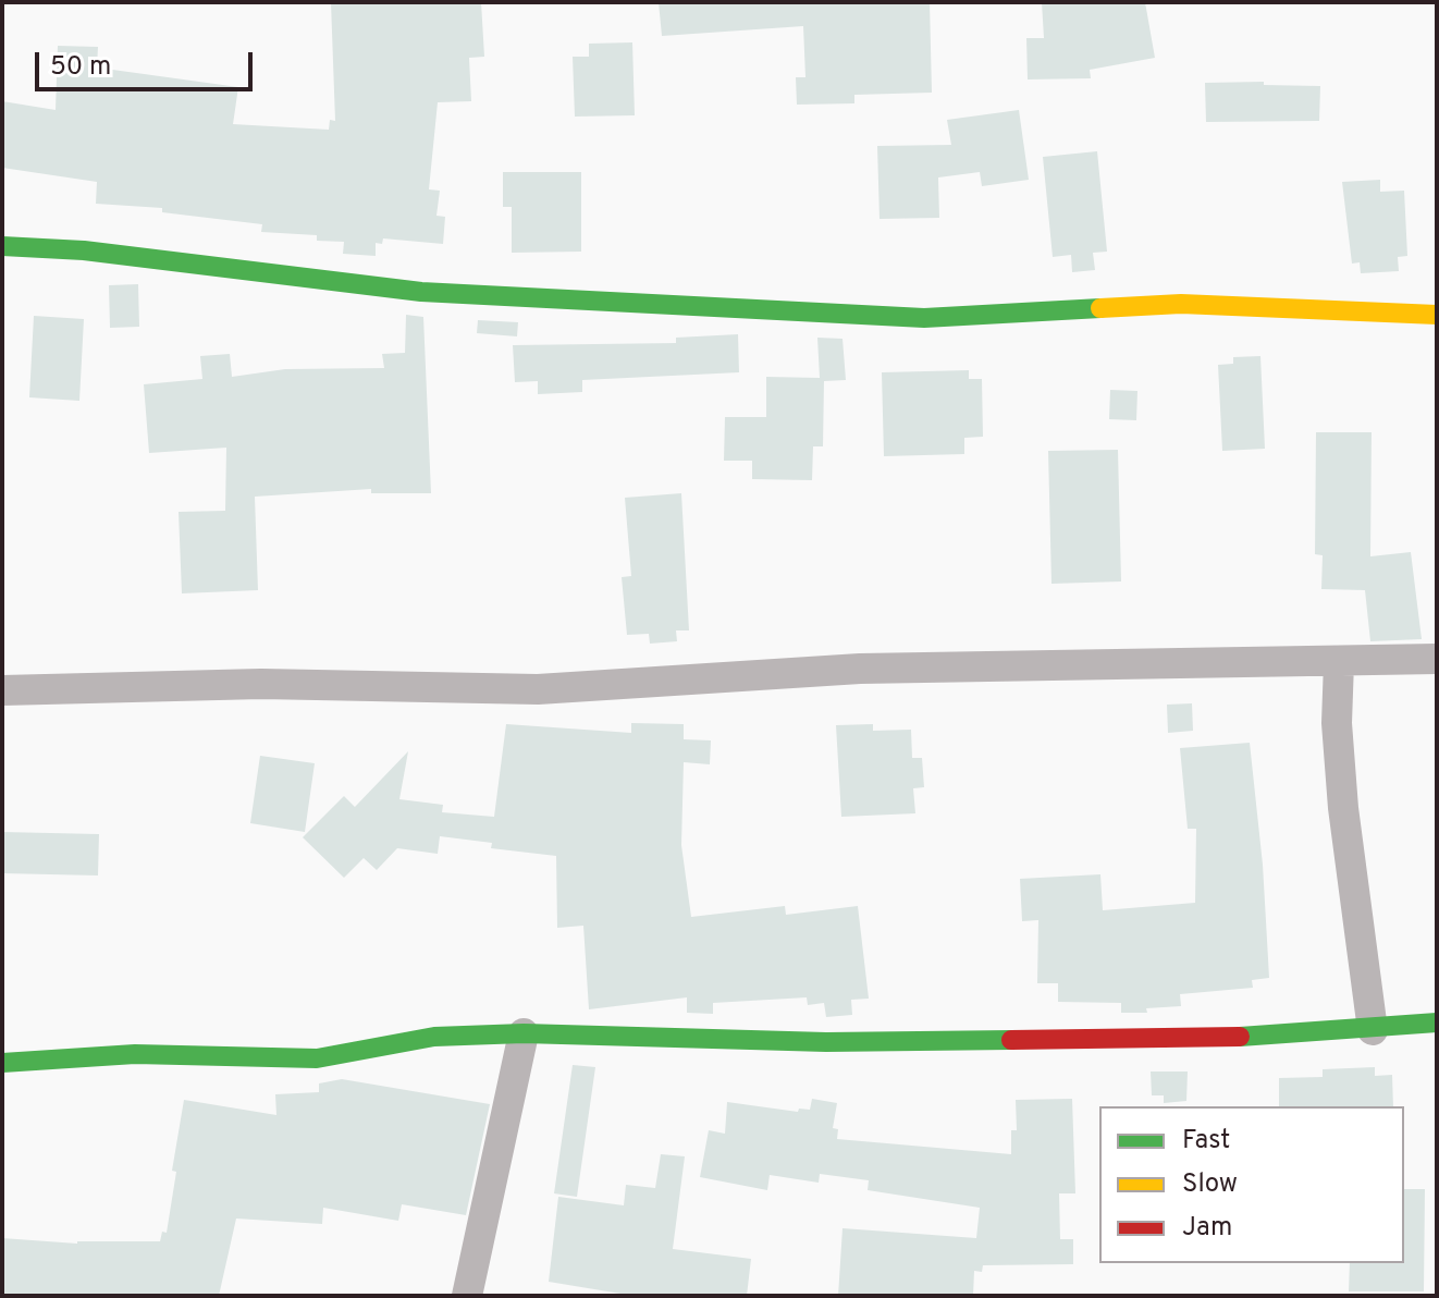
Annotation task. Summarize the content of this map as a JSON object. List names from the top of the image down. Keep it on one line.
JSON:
{"legend":["Fast","Slow","Jam"],"scale_bar":"50 m"}
